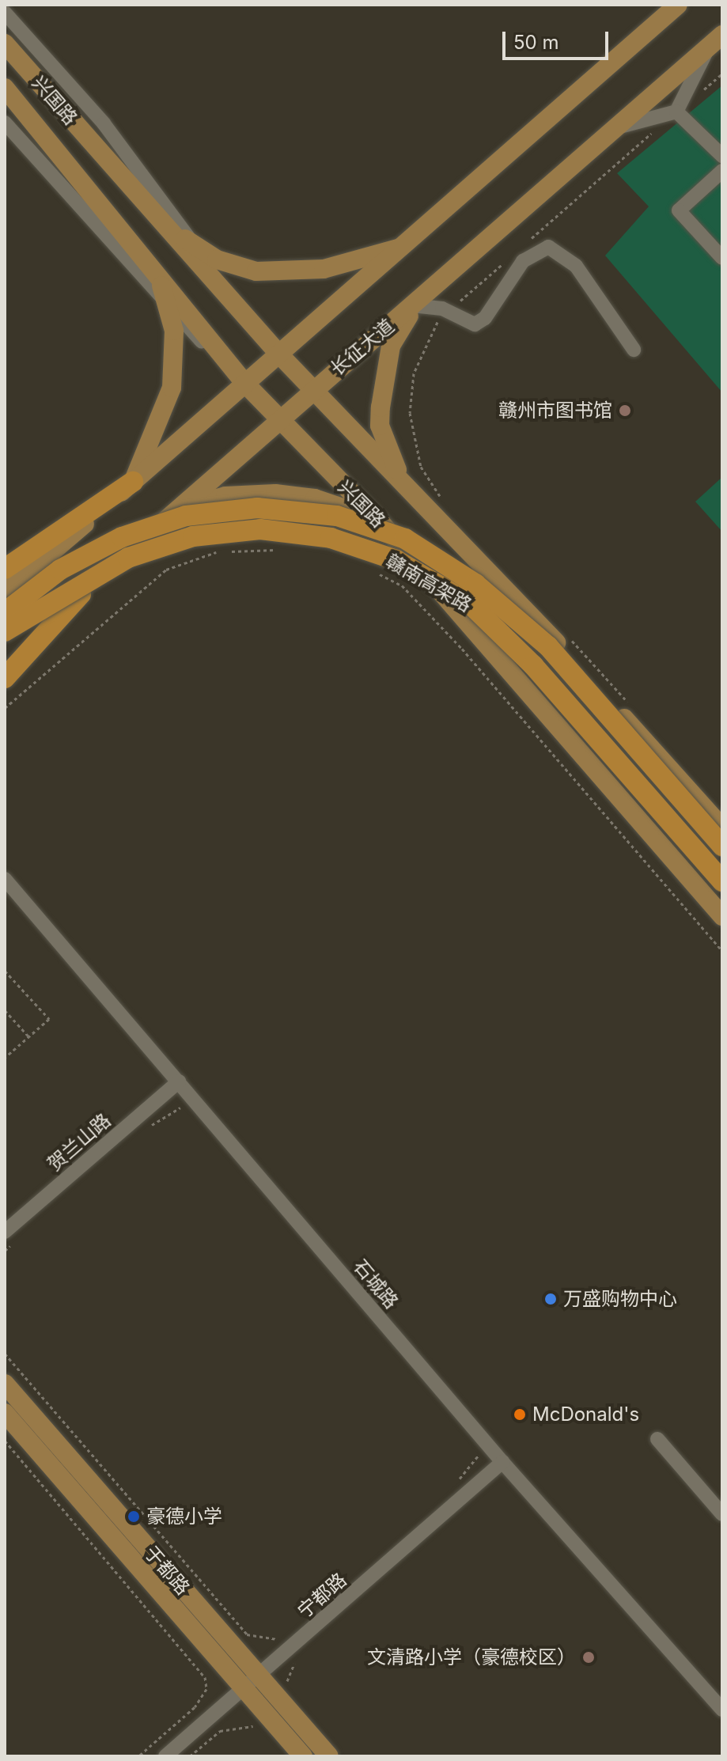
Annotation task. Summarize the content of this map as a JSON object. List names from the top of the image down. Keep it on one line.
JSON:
{"streets":{"highway":["赣南高架路"],"main road":["兴国路","长征大道","于都路"],"street":["贺兰山路","石城路","宁都路"]},"crossings":[["兴国路","长征大道"],["贺兰山路","石城路"],["石城路","宁都路"],["于都路","宁都路"]],"places":["赣州市图书馆","万盛购物中心","McDonald's","豪德小学","文清路小学（豪德校区）"],"scale_bar":"50 m"}
